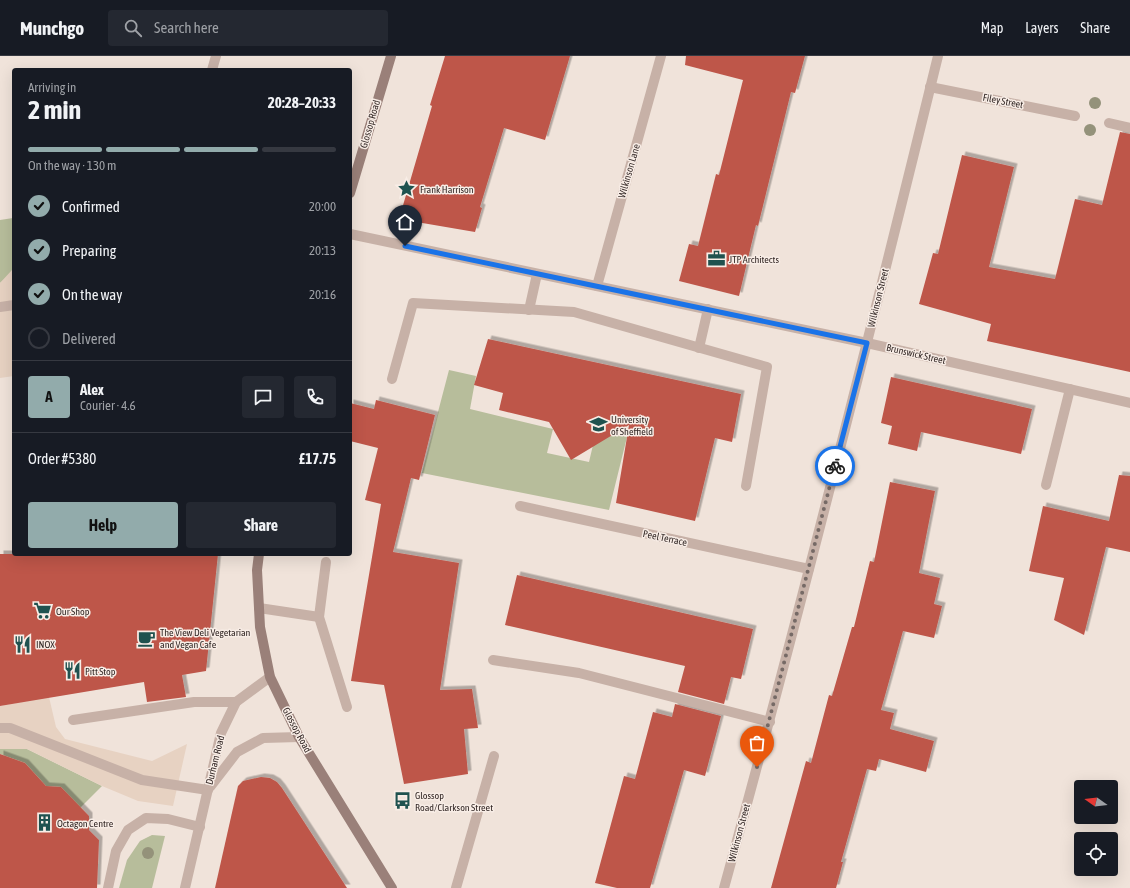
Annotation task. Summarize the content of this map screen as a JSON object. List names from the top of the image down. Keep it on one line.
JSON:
{"streets":{"main road":["Glossop Road"],"street":["Filey Street","Wilkinson Lane","Wilkinson Street","Brunswick Street","Peel Terrace","Durham Road"]},"crossings":[["Filey Street","Wilkinson Street"],["Glossop Road","Durham Road"],["Wilkinson Lane","Brunswick Street"],["Wilkinson Street","Brunswick Street"],["Wilkinson Street","Peel Terrace"]],"places":{"place":["Frank Harrison"],"office":["JTP Architects"],"school or university":["University of Sheffield"],"supermarket":["Our Shop"],"cafe":["The View Deli Vegetarian and Vegan Cafe"],"restaurant":["INOX","Pitt Stop"],"bus stop":["Glossop Road/Clarkson Street"],"building":["Octagon Centre"]},"north":"left","page":{"header":"Munchgo","search":"Search here","nav":["Map","Layers","Share"],"heading":["2 min","Arriving in","20:28–20:33"],"panel":["Alex","Courier · 4.6","Order #5380","£17.75"],"bar":"On the way · 130 m","list":[["Confirmed","20:00"],["Preparing","20:13"],["On the way","20:16"],"Delivered"],"round":"A","buttons":["Help","Share"]}}
